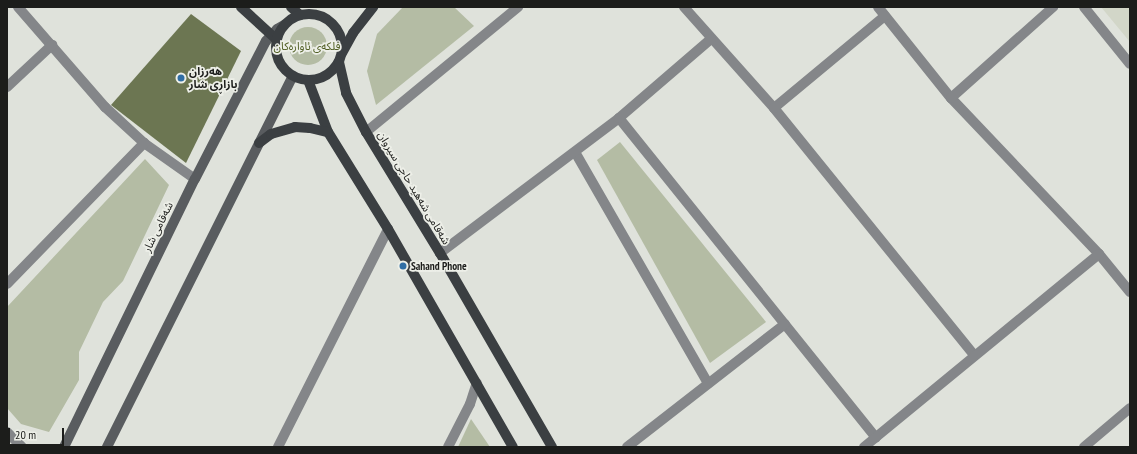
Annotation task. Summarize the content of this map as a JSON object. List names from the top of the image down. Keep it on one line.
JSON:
{"streets":{"main road":["شەقامی شەهید حاجی سیروان","شەقامی شار"]},"crossings":[["شەقامی شەهید حاجی سیروان","شەقامی شار"]],"parks":["فلکەی ئاوارەکان"],"places":["هەرزان بازاڕی شار","Sahand Phone"],"scale_bar":"20 m"}
